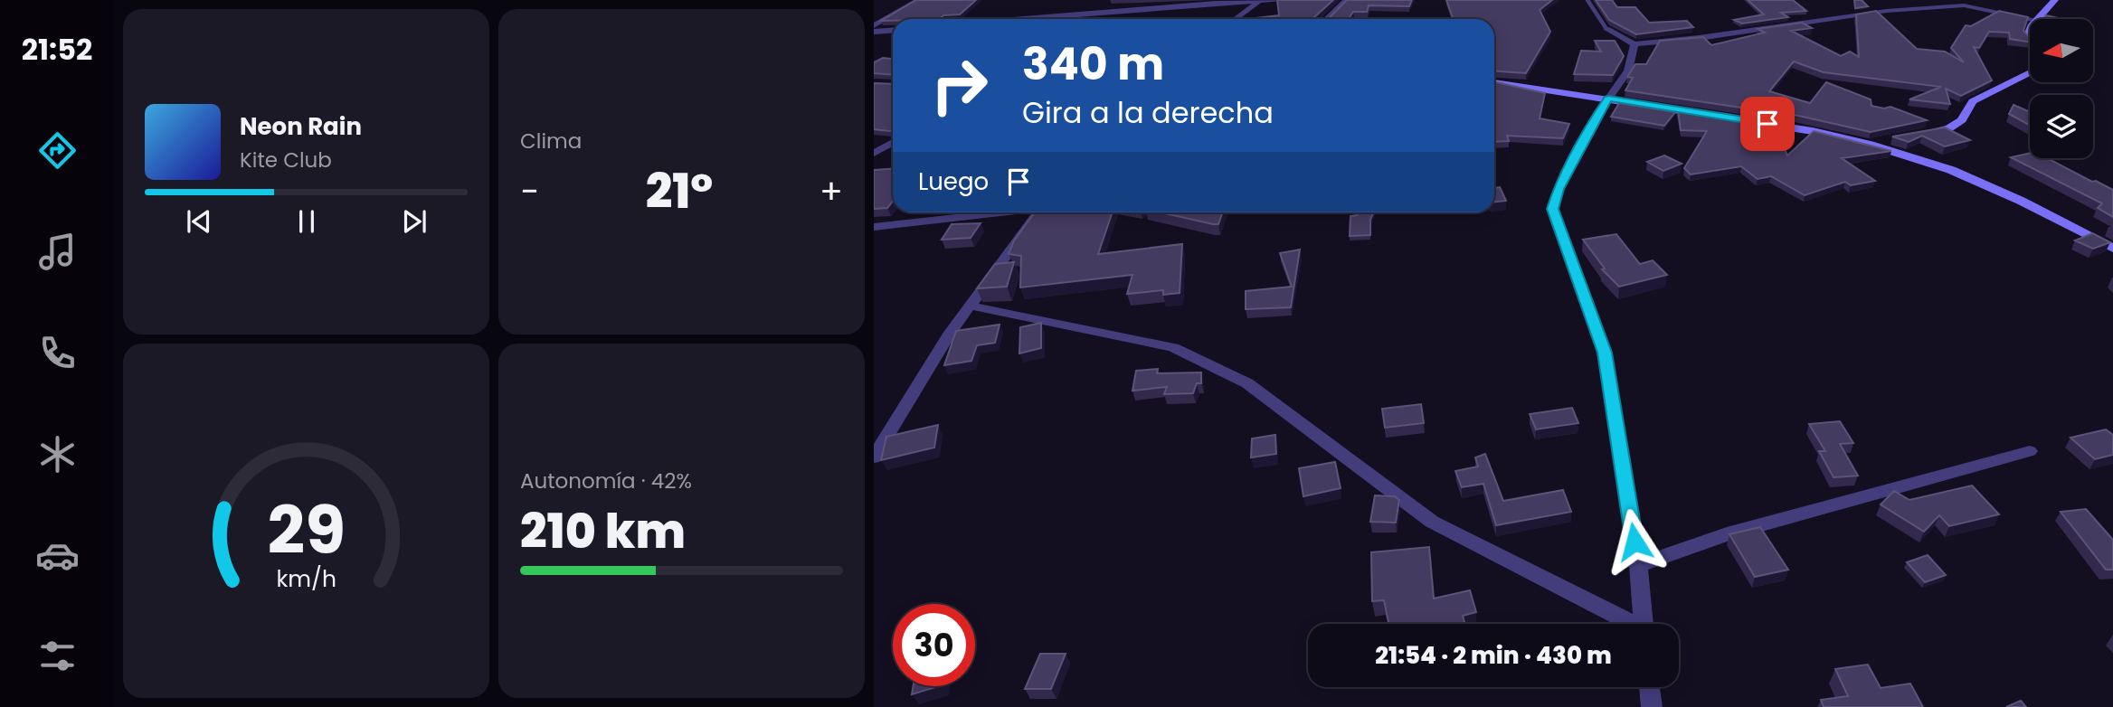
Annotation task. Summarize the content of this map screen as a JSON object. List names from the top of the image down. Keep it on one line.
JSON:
{"north":"left","page":{"tabs":"21:52","tile":["Clima",["Autonomía · 42%","210 km"]],"turn":["340 m","Gira a la derecha"],"song":["Neon Rain","Kite Club"],"then":"Luego","heat":["−","21°","+"],"limit":"30","trip":"21:54 · 2 min · 430 m","gauge":["29","km/h"]}}
